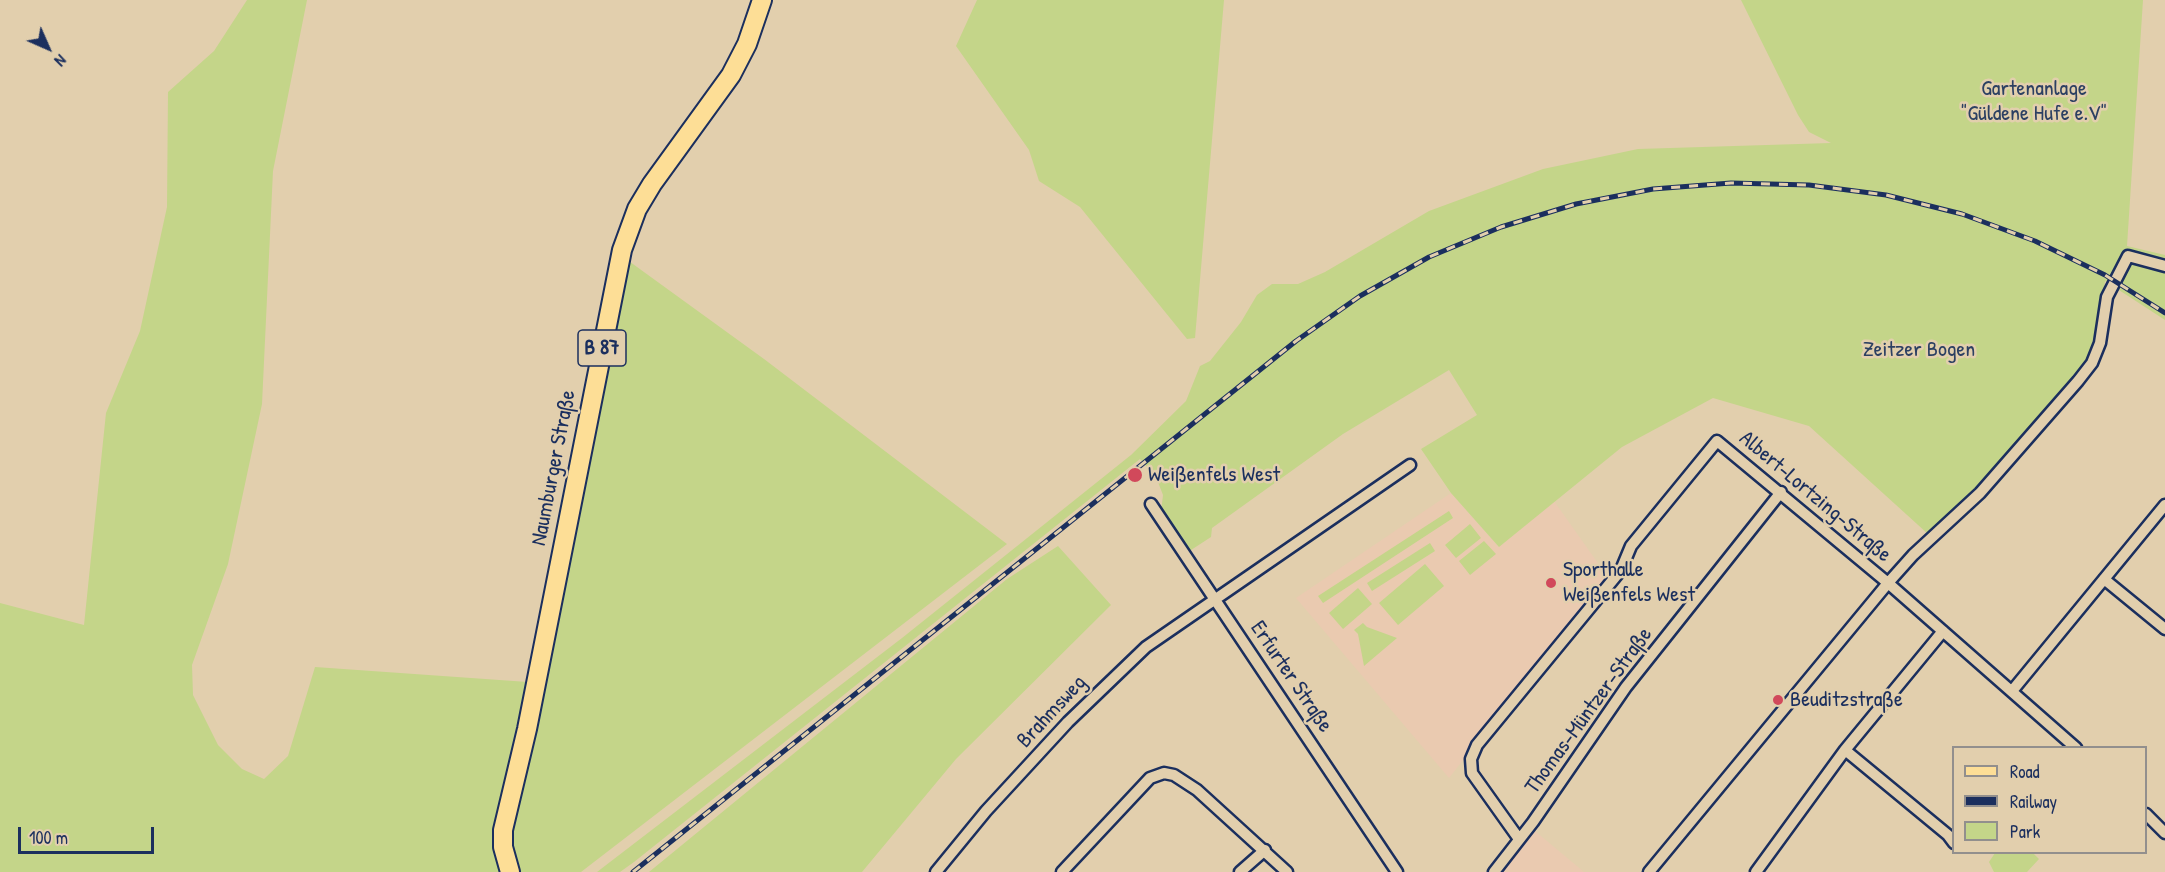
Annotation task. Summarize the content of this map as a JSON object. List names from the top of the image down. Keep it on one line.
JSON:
{"streets":{"main road":["B 87","Naumburger Straße"],"street":["Albert-Lortzing-Straße","Erfurter Straße","Thomas-Müntzer-Straße","Brahmsweg"]},"crossings":[["Albert-Lortzing-Straße","Thomas-Müntzer-Straße"],["Erfurter Straße","Brahmsweg"]],"parks":["Gartenanlage \"Güldene Hufe e.V\"","Zeitzer Bogen"],"places":["Weißenfels West","Sporthalle Weißenfels West","Beuditzstraße"],"legend":["Road","Railway","Park"],"scale_bar":"100 m","north":"bottom right"}
